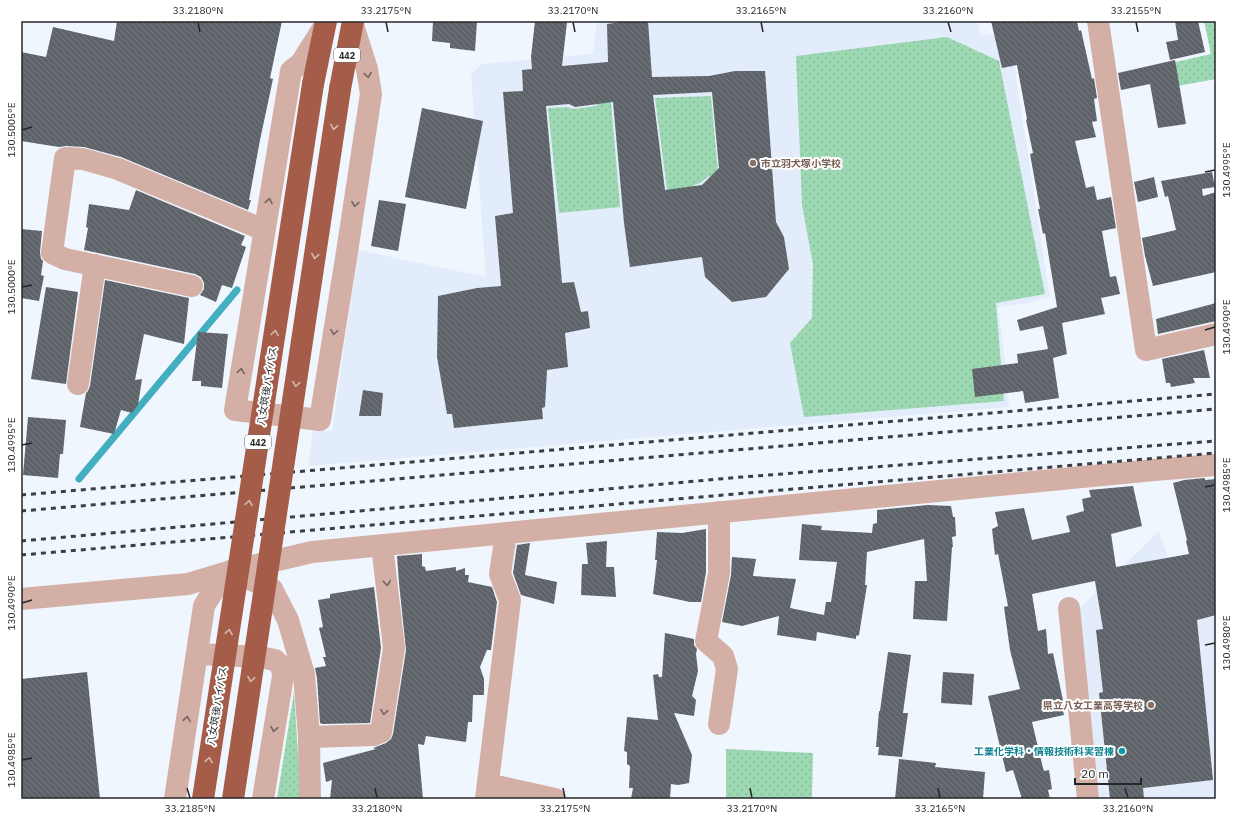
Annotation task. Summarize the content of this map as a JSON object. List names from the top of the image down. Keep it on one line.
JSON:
{"streets":{"highway":["442","八女筑後バイパス"]},"places":["市立羽犬塚小学校","県立八女工業高等学校","工業化学科・情報技術科実習棟"],"scale_bar":"20 m","coordinates":["33.2180°N","33.2175°N","33.2170°N","33.2165°N","33.2160°N","33.2155°N","130.5005°E","130.4995°E","130.5000°E","130.4990°E","130.4985°E","130.4980°E","33.2185°N"]}
